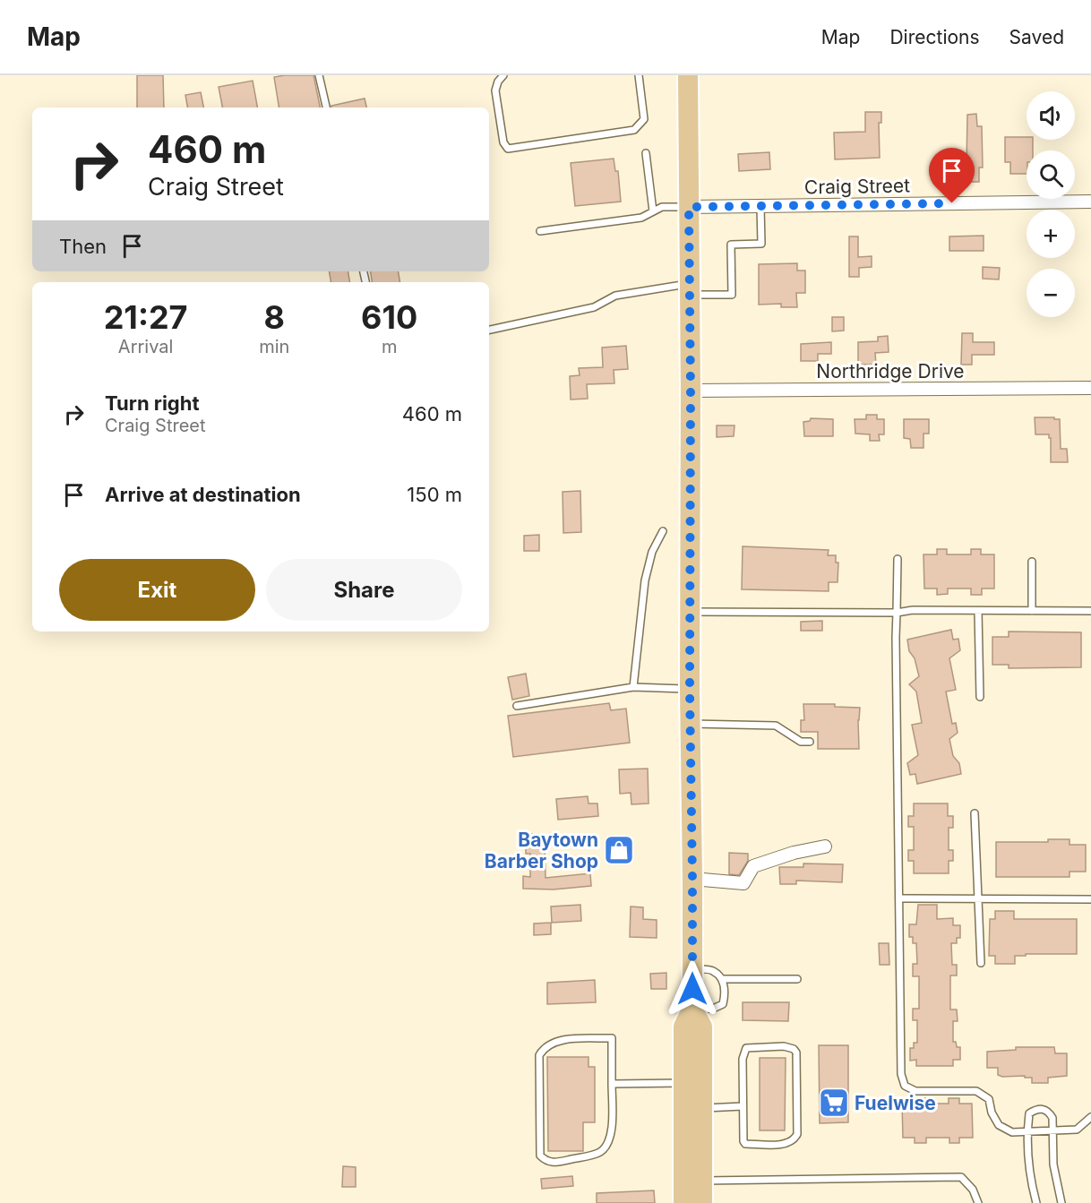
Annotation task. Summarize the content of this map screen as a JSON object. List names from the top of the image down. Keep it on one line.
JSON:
{"streets":{"street":["Craig Street","Northridge Drive"]},"places":{"shop":["Baytown Barber Shop"],"supermarket":["Fuelwise"]},"page":{"header":"Map","nav":["Map","Directions","Saved"],"map_buttons":["+","−"],"turn":["460 m","Craig Street"],"then":"Then","eta":["21:27","Arrival","8","min","610","m"],"list":[{"name":"Turn right","note":"Craig Street","value":"460 m"},{"name":"Arrive at destination","value":"150 m"}],"buttons":["Exit","Share"]}}
